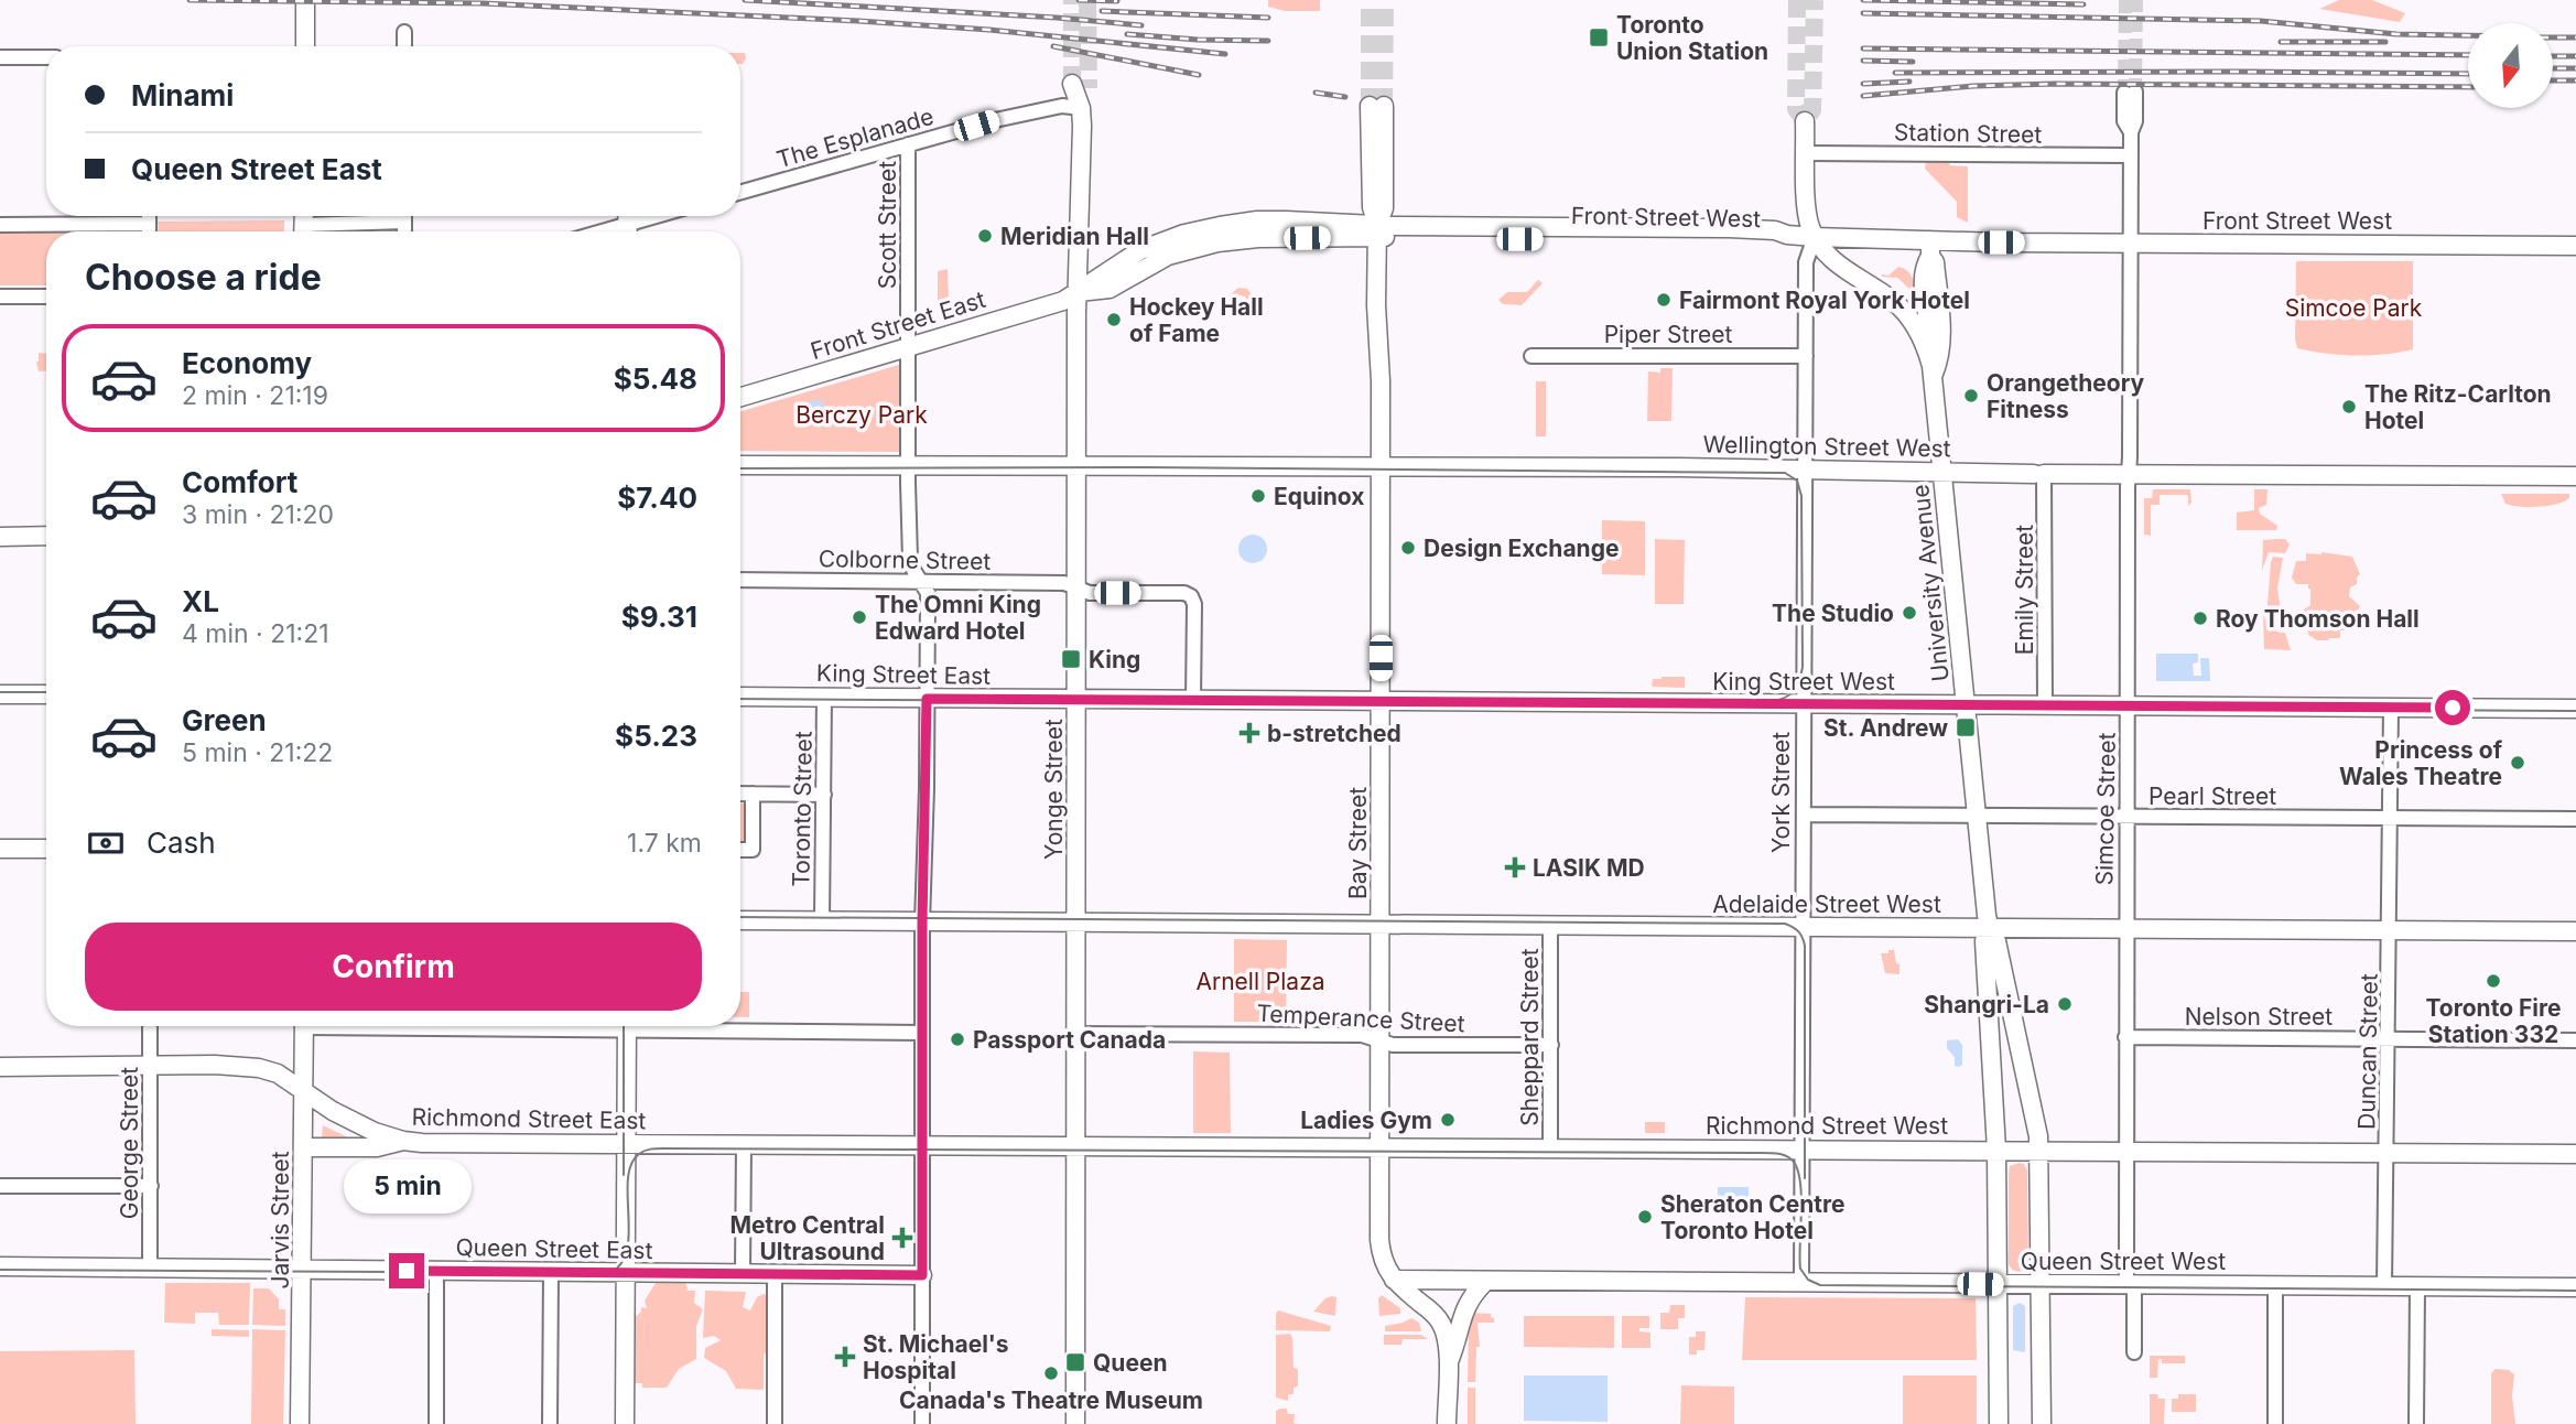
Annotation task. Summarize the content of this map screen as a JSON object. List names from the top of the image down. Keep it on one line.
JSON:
{"streets":{"main road":["Front Street West","Front Street East","Wellington Street West","University Avenue","King Street East","King Street West","Yonge Street","York Street","Bay Street","Adelaide Street West","Richmond Street East","Richmond Street West","Jarvis Street","Queen Street East","Queen Street West"],"street":["Station Street","The Esplanade","Scott Street","Piper Street","Colborne Street","Emily Street","Pearl Street","Toronto Street","Simcoe Street","Nelson Street","Temperance Street","Sheppard Street","Duncan Street","George Street"]},"crossings":[["Station Street","York Street"],["Station Street","Simcoe Street"],["The Esplanade","Scott Street"],["The Esplanade","Yonge Street"],["Front Street West","Front Street East"],["Front Street West","University Avenue"],["Front Street West","Yonge Street"],["Front Street West","York Street"],["Front Street West","Simcoe Street"],["Front Street West","Bay Street"],["Scott Street","Front Street East"],["Scott Street","Wellington Street West"],["Scott Street","Colborne Street"],["Scott Street","King Street East"],["Scott Street","Adelaide Street West"],["Scott Street","Richmond Street East"],["Scott Street","Queen Street East"],["Front Street East","Yonge Street"],["Piper Street","York Street"],["Wellington Street West","University Avenue"],["Wellington Street West","Emily Street"],["Wellington Street West","Yonge Street"],["Wellington Street West","York Street"],["Wellington Street West","Simcoe Street"],["Wellington Street West","Bay Street"],["Colborne Street","King Street West"],["Colborne Street","Yonge Street"],["University Avenue","King Street West"],["University Avenue","York Street"],["University Avenue","Pearl Street"],["University Avenue","Adelaide Street West"],["University Avenue","Richmond Street West"],["University Avenue","Queen Street West"],["Emily Street","King Street West"],["King Street East","King Street West"],["King Street East","Yonge Street"],["King Street East","Toronto Street"],["King Street West","Yonge Street"],["King Street West","York Street"],["King Street West","Simcoe Street"],["King Street West","Bay Street"],["King Street West","Duncan Street"],["Yonge Street","Adelaide Street West"],["Yonge Street","Temperance Street"],["Yonge Street","Richmond Street East"],["Yonge Street","Richmond Street West"],["York Street","Pearl Street"],["York Street","Adelaide Street West"],["York Street","Richmond Street West"],["York Street","Queen Street West"],["Pearl Street","Simcoe Street"],["Pearl Street","Duncan Street"],["Toronto Street","Adelaide Street West"],["Simcoe Street","Adelaide Street West"],["Simcoe Street","Nelson Street"],["Simcoe Street","Richmond Street West"],["Simcoe Street","Queen Street West"],["Bay Street","Adelaide Street West"],["Bay Street","Temperance Street"],["Bay Street","Richmond Street West"],["Bay Street","Queen Street West"],["Adelaide Street West","Sheppard Street"],["Adelaide Street West","Duncan Street"],["Nelson Street","Duncan Street"],["Temperance Street","Sheppard Street"],["Sheppard Street","Richmond Street West"],["Duncan Street","Richmond Street West"],["Duncan Street","Queen Street West"],["Richmond Street East","Richmond Street West"],["Richmond Street East","George Street"],["Richmond Street East","Jarvis Street"],["George Street","Queen Street East"],["Jarvis Street","Queen Street East"]],"parks":["Simcoe Park","Berczy Park","Arnell Plaza"],"places":{"transit":["Toronto Union Station","King","St. Andrew","Queen"],"other":["Meridian Hall","Fairmont Royal York Hotel","Hockey Hall of Fame","Orangetheory Fitness","The Ritz-Carlton Hotel","Equinox","Design Exchange","The Studio","The Omni King Edward Hotel","Roy Thomson Hall","Princess of Wales Theatre","Toronto Fire Station 332","Shangri-La","Passport Canada","Ladies Gym","Sheraton Centre Toronto Hotel","Canada's Theatre Museum"],"health":["b-stretched","LASIK MD","Metro Central Ultrasound","St. Michael's Hospital"]},"north":"bottom","page":{"banner":["Minami","Queen Street East"],"heading":"Choose a ride","list":[{"name":"Economy","note":"2 min · 21:19","value":"$5.48"},{"name":"Comfort","note":"3 min · 21:20","value":"$7.40"},{"name":"XL","note":"4 min · 21:21","value":"$9.31"},{"name":"Green","note":"5 min · 21:22","value":"$5.23"}],"pay":["Cash","1.7 km"],"buttons":"Confirm","bubble":"5 min"}}
